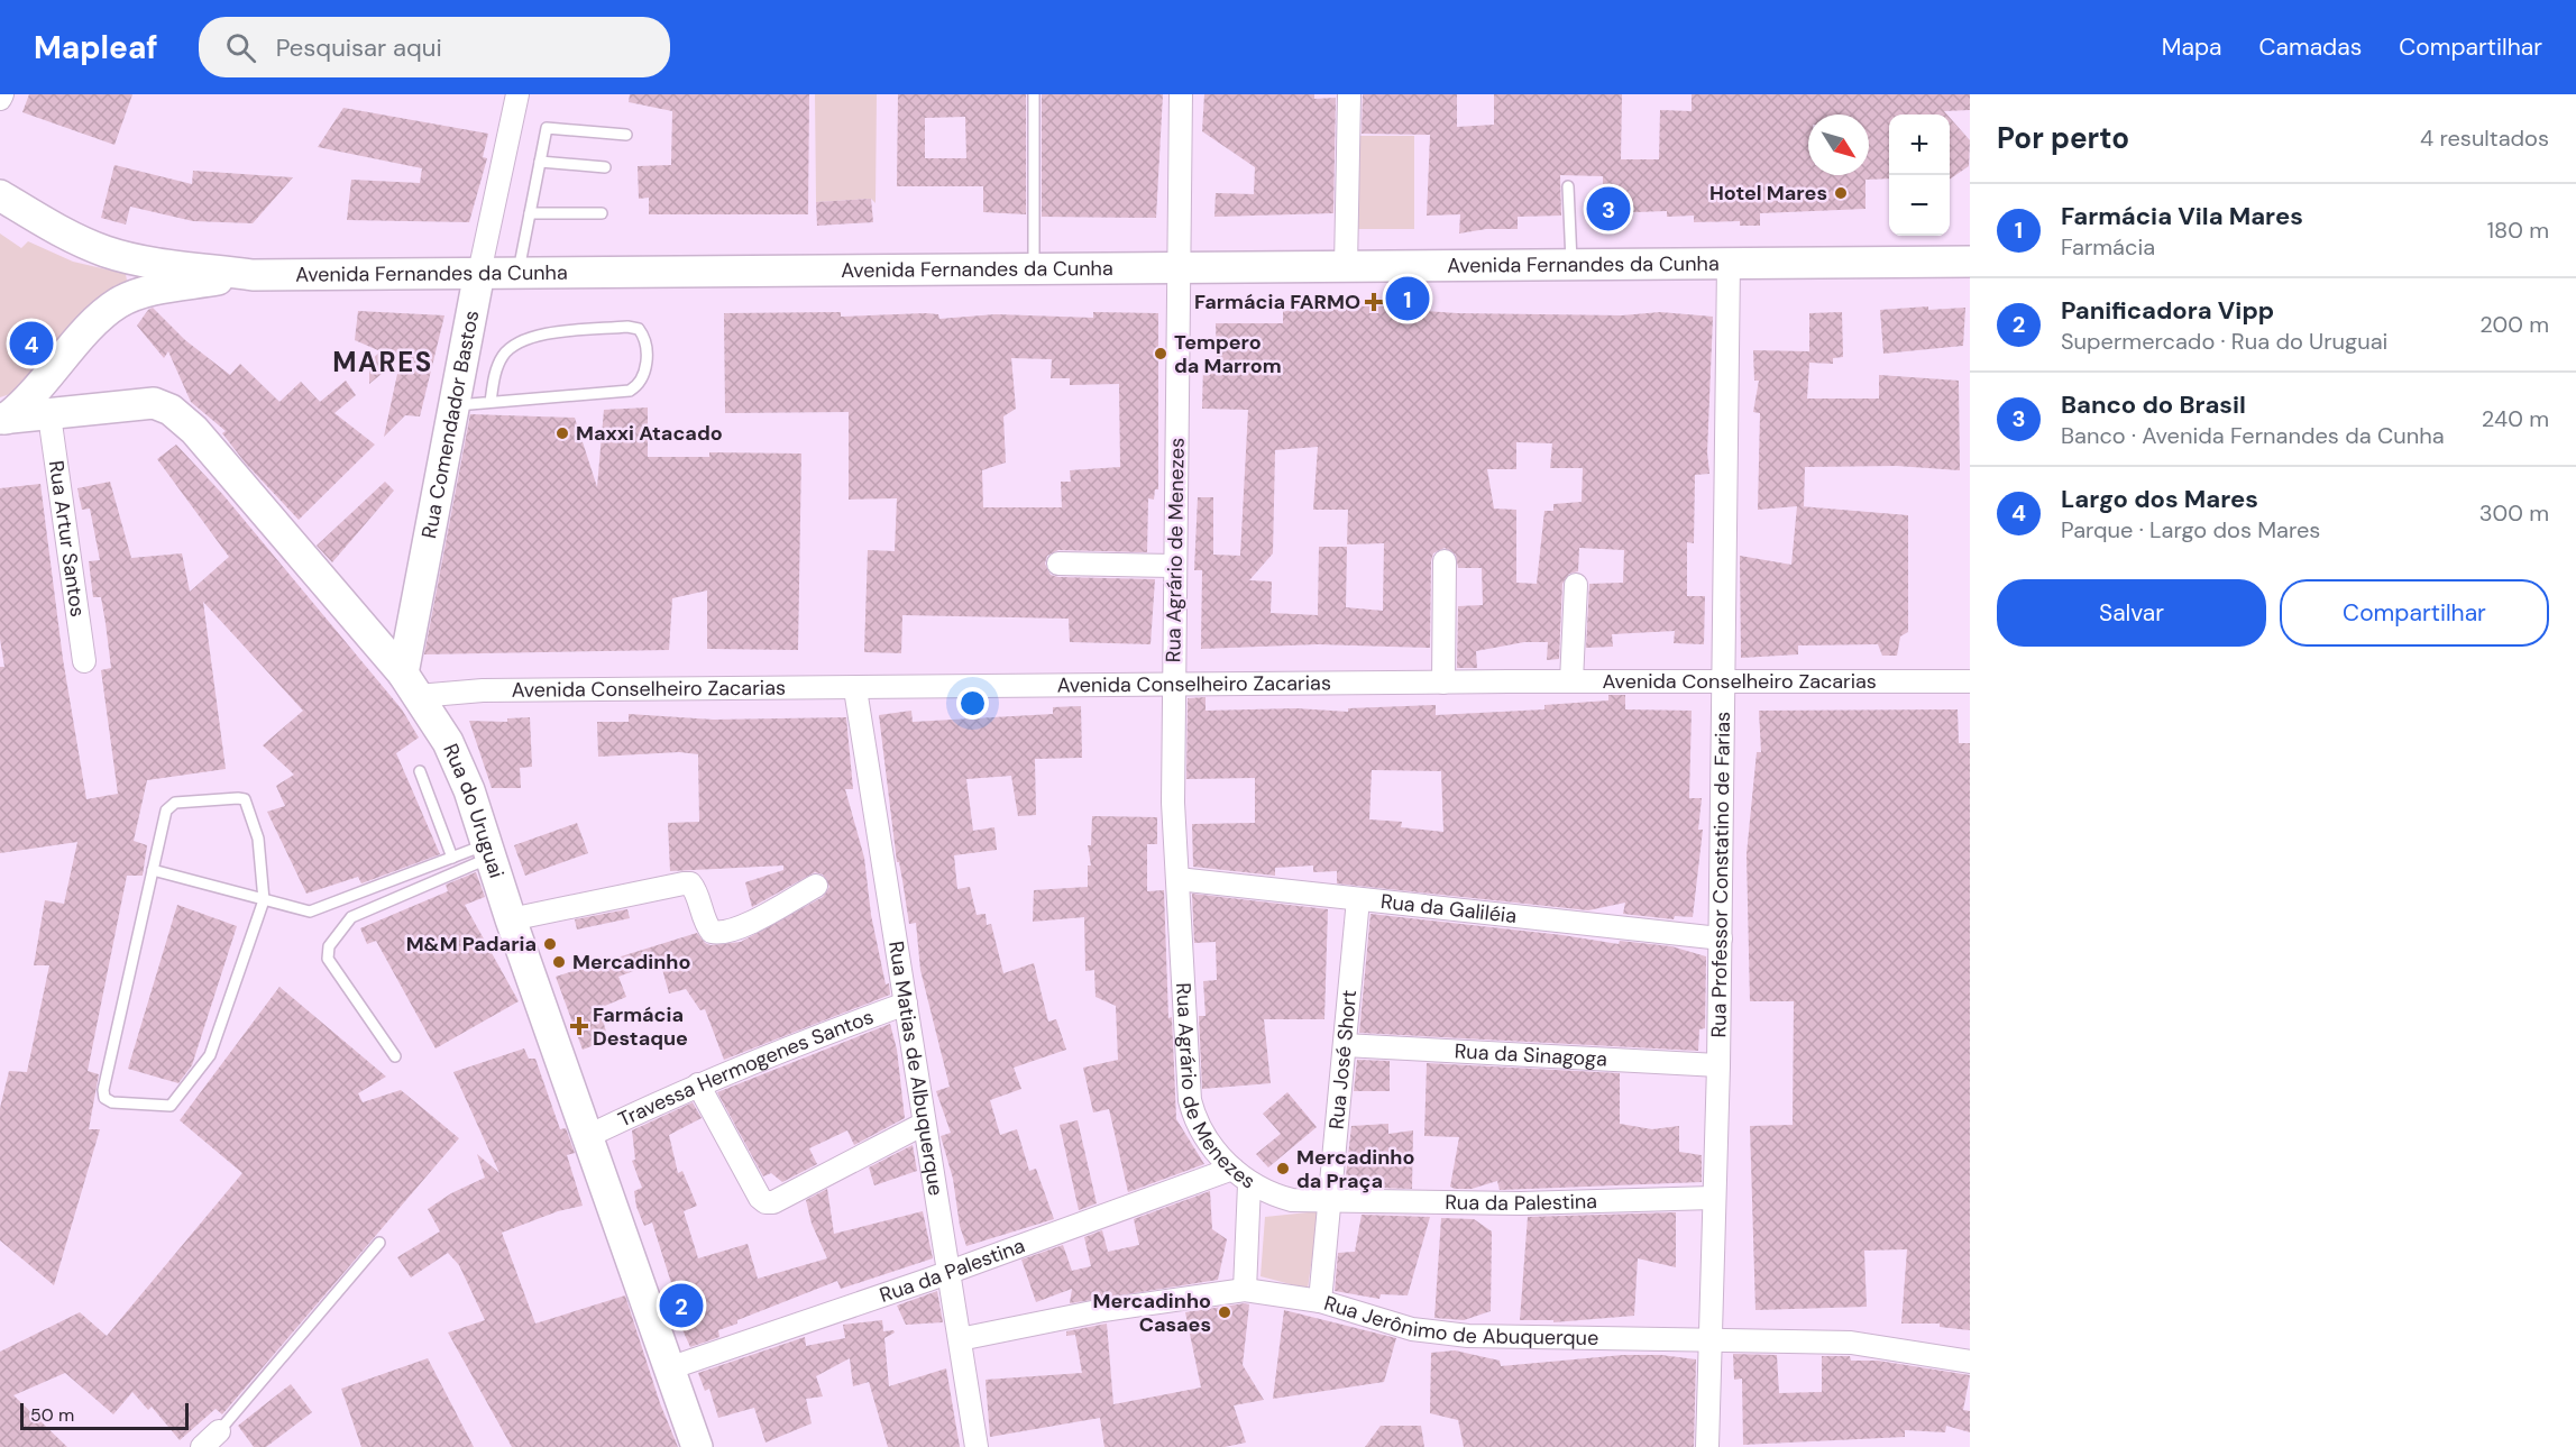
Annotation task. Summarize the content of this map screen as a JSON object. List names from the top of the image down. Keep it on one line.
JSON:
{"streets":{"main road":["Avenida Fernandes da Cunha","Rua Comendador Bastos","Rua do Uruguai"],"street":["Rua Artur Santos","Rua Agrário de Menezes","Avenida Conselheiro Zacarias","Rua Professor Constatino de Farias","Rua da Galiléia","Rua da Sinagoga","Rua José Short","Rua Matias de Albuquerque","Travessa Hermogenes Santos","Rua da Palestina","Rua Jerônimo de Abuquerque"]},"crossings":[["Avenida Fernandes da Cunha","Rua Comendador Bastos"],["Avenida Fernandes da Cunha","Rua Agrário de Menezes"],["Avenida Fernandes da Cunha","Rua Professor Constatino de Farias"],["Rua Comendador Bastos","Avenida Conselheiro Zacarias"],["Rua Comendador Bastos","Rua do Uruguai"],["Rua Artur Santos","Rua do Uruguai"],["Rua Agrário de Menezes","Avenida Conselheiro Zacarias"],["Rua Agrário de Menezes","Rua da Galiléia"],["Rua Agrário de Menezes","Rua José Short"],["Rua Agrário de Menezes","Rua da Palestina"],["Avenida Conselheiro Zacarias","Rua do Uruguai"],["Avenida Conselheiro Zacarias","Rua Professor Constatino de Farias"],["Avenida Conselheiro Zacarias","Rua Matias de Albuquerque"],["Rua do Uruguai","Travessa Hermogenes Santos"],["Rua do Uruguai","Rua da Palestina"],["Rua Professor Constatino de Farias","Rua da Galiléia"],["Rua Professor Constatino de Farias","Rua da Sinagoga"],["Rua Professor Constatino de Farias","Rua da Palestina"],["Rua Professor Constatino de Farias","Rua Jerônimo de Abuquerque"],["Rua da Galiléia","Rua José Short"],["Rua da Sinagoga","Rua José Short"],["Rua José Short","Rua da Palestina"],["Rua José Short","Rua Jerônimo de Abuquerque"],["Rua Matias de Albuquerque","Travessa Hermogenes Santos"],["Rua Matias de Albuquerque","Rua da Palestina"],["Rua Matias de Albuquerque","Rua Jerônimo de Abuquerque"]],"districts":["MARES"],"places":{"other":["Hotel Mares","Tempero da Marrom","Maxxi Atacado","M&M Padaria","Mercadinho","Mercadinho da Praça","Mercadinho Casaes"],"health":["Farmácia FARMO","Farmácia Destaque"]},"scale_bar":"50 m","north":"bottom right","page":{"header":"Mapleaf","search":"Pesquisar aqui","nav":["Mapa","Camadas","Compartilhar"],"heading":["Por perto","4 resultados"],"map_buttons":["+","−"],"list":[{"mark":"1","name":"Farmácia Vila Mares","note":"Farmácia","value":"180 m"},{"mark":"2","name":"Panificadora Vipp","note":"Supermercado · Rua do Uruguai","value":"200 m"},{"mark":"3","name":"Banco do Brasil","note":"Banco · Avenida Fernandes da Cunha","value":"240 m"},{"mark":"4","name":"Largo dos Mares","note":"Parque · Largo dos Mares","value":"300 m"}],"pins":["3","1","4","2"],"buttons":["Salvar","Compartilhar"],"scale":"50 m"}}
